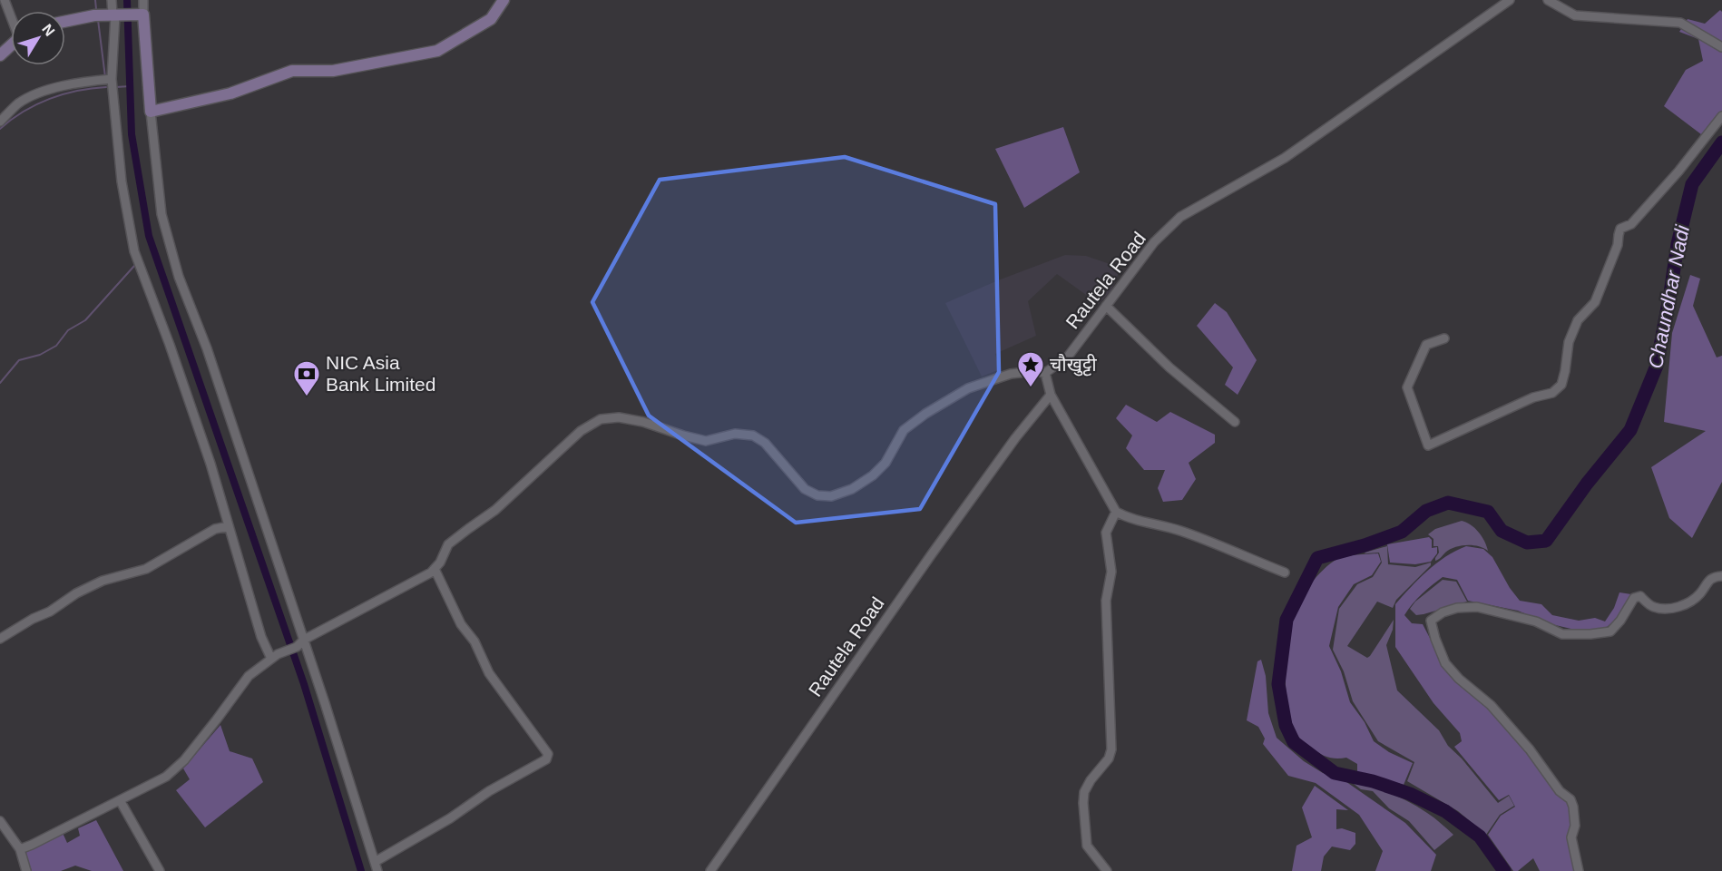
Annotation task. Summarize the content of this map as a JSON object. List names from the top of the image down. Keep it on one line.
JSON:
{"streets":{"street":["Rautela Road"]},"water":["Chaundhar Nadi"],"places":{"place":["चौखुट्टी"],"bank":["NIC Asia Bank Limited"]},"north":"top right"}
